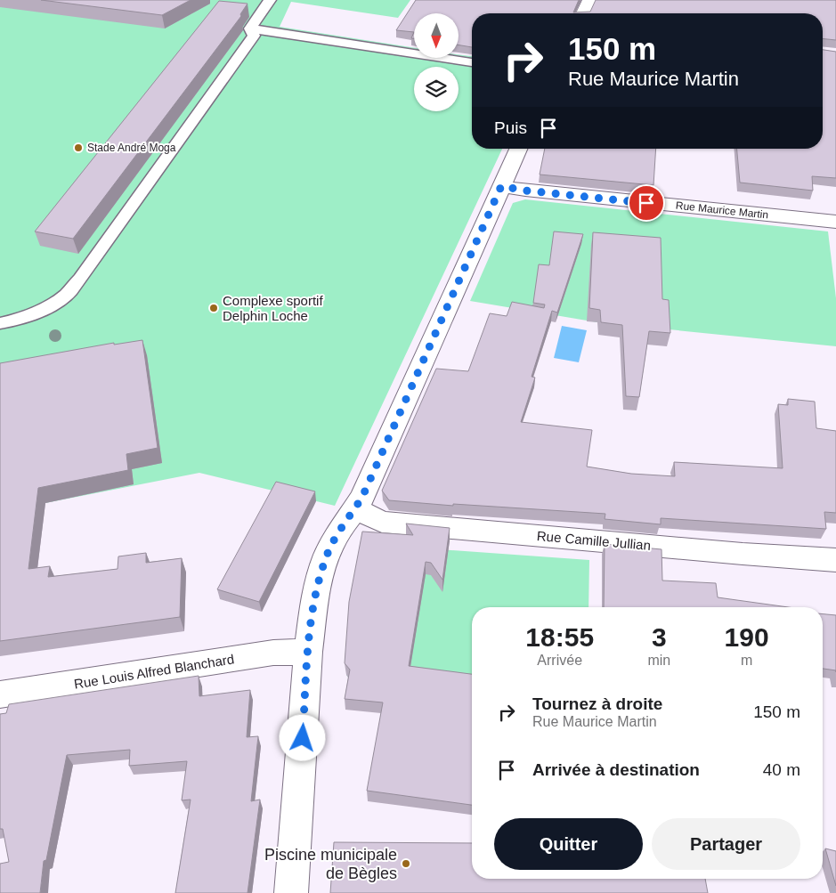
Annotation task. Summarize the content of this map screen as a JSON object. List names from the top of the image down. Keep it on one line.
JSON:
{"streets":{"street":["Rue Maurice Martin","Rue Camille Jullian","Rue Louis Alfred Blanchard"]},"places":["Stade André Moga","Complexe sportif Delphin Loche","Piscine municipale de Bègles"],"north":"bottom","page":{"turn":["150 m","Rue Maurice Martin"],"then":"Puis","eta":["18:55","Arrivée","3","min","190","m"],"list":[{"name":"Tournez à droite","note":"Rue Maurice Martin","value":"150 m"},{"name":"Arrivée à destination","value":"40 m"}],"buttons":["Quitter","Partager"]}}
